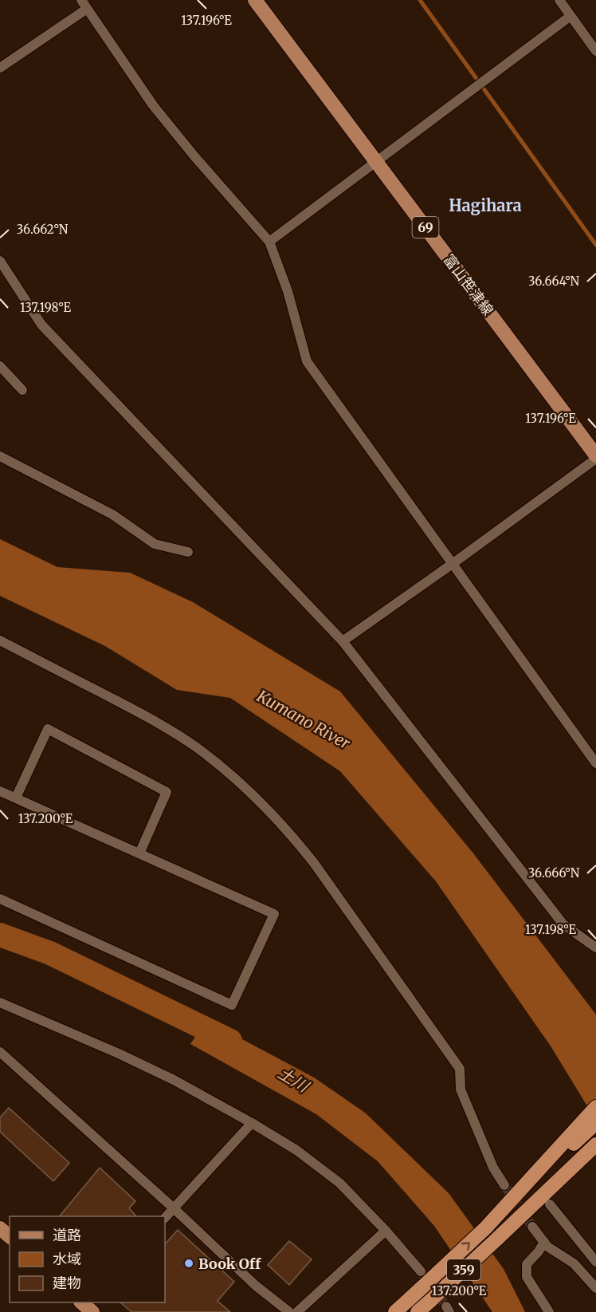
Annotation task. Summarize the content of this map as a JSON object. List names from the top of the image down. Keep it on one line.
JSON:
{"streets":{"highway":["359"],"main road":["69","富山笹津線"]},"districts":["Hagihara"],"water":["Kumano River","土川"],"places":["Book Off"],"legend":["道路","水域","建物"],"coordinates":["137.196°E","36.662°N","36.664°N","137.198°E","137.200°E","36.666°N"]}
